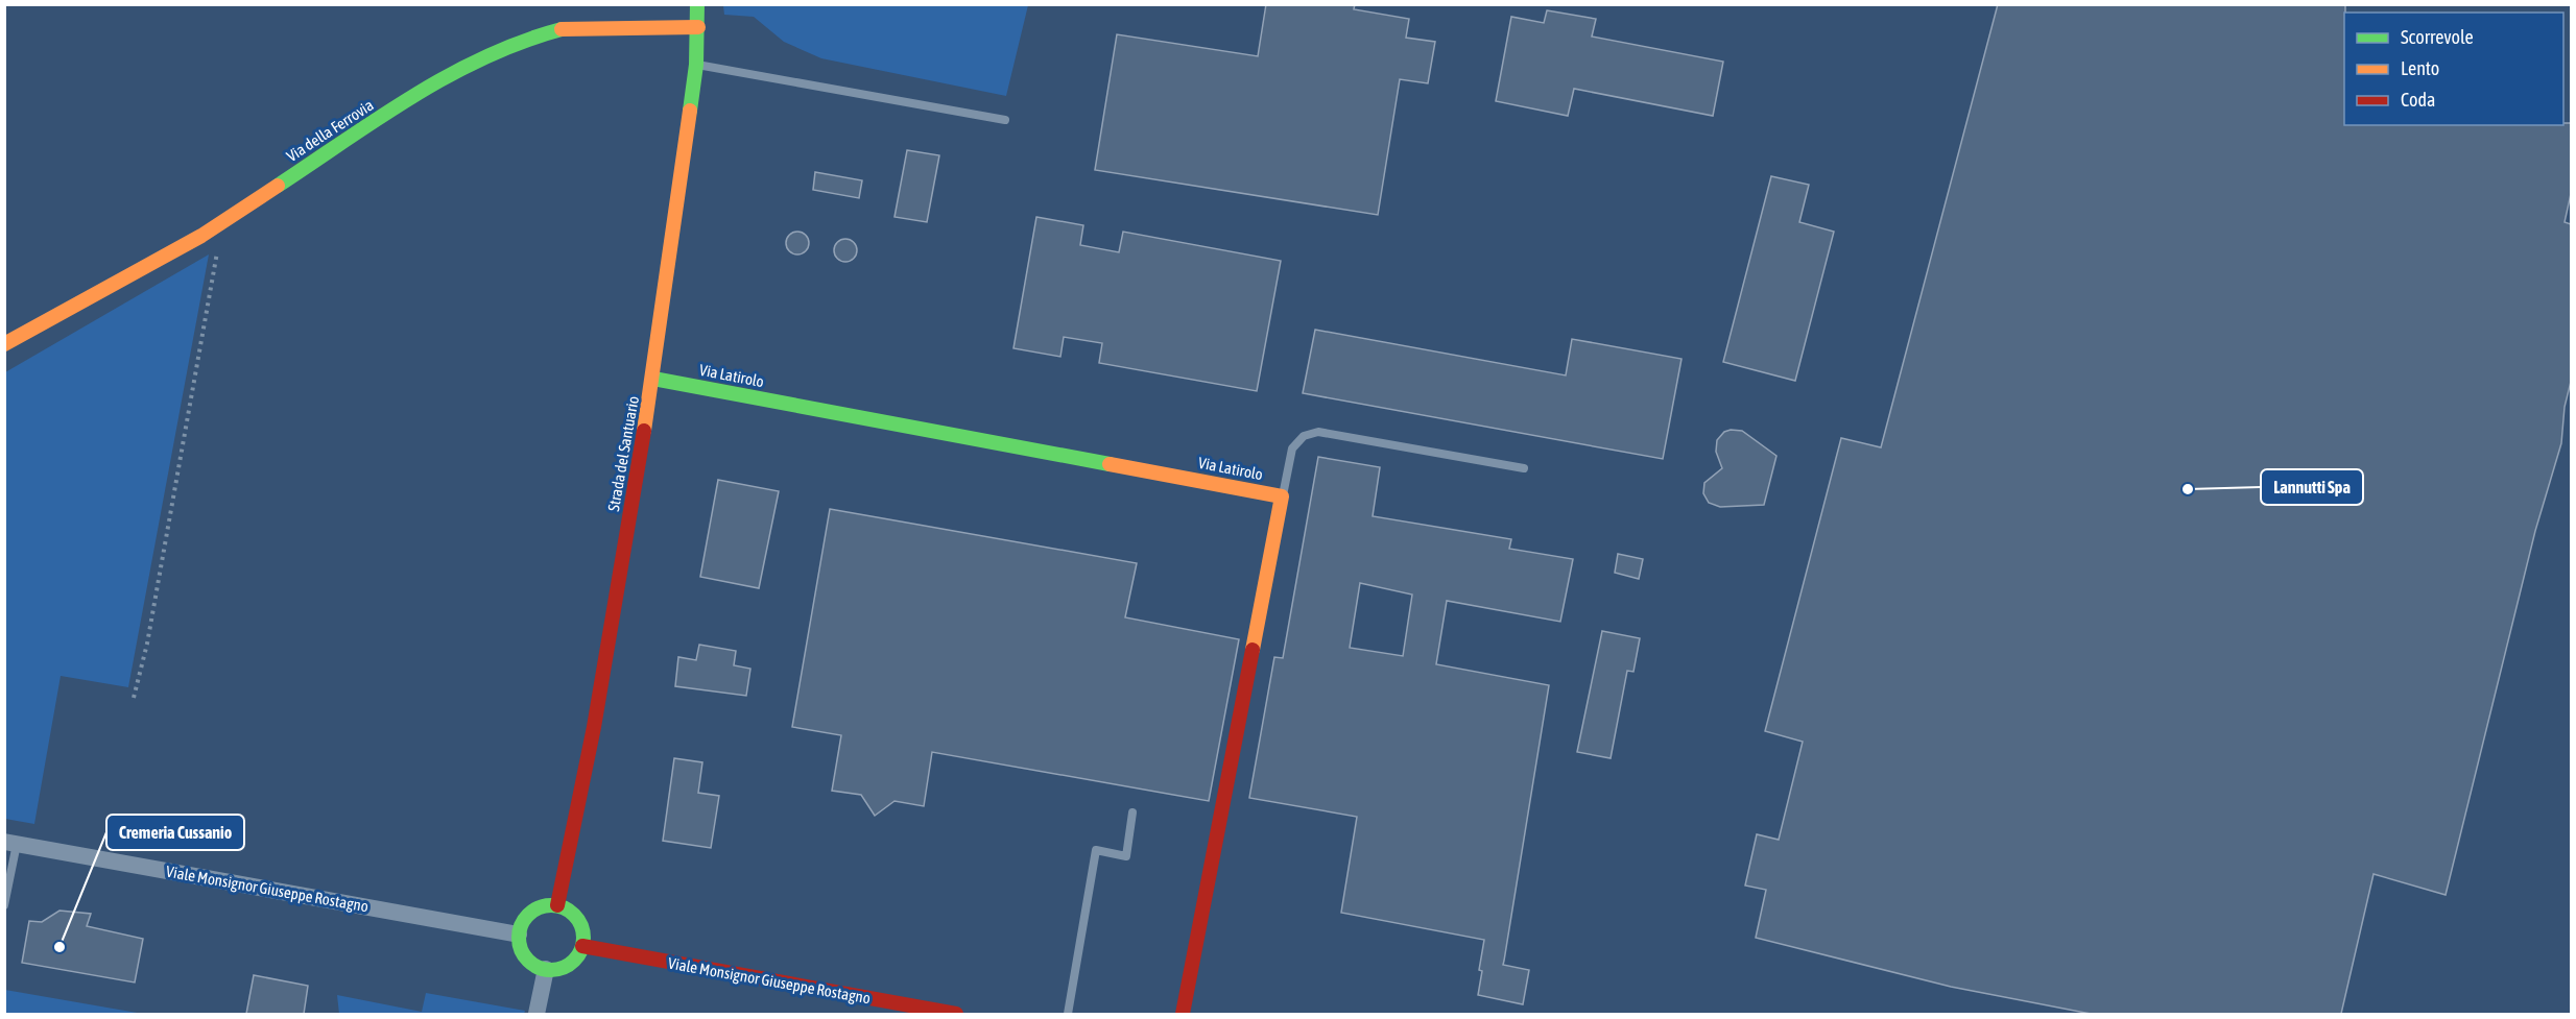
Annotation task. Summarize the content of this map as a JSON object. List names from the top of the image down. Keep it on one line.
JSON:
{"streets":{"street":["Via della Ferrovia","Via Latirolo","Strada del Santuario","Viale Monsignor Giuseppe Rostagno"]},"crossings":[["Via della Ferrovia","Strada del Santuario"],["Via Latirolo","Strada del Santuario"],["Strada del Santuario","Viale Monsignor Giuseppe Rostagno"]],"places":["Lannutti Spa","Cremeria Cussanio"],"legend":["Scorrevole","Lento","Coda"]}
